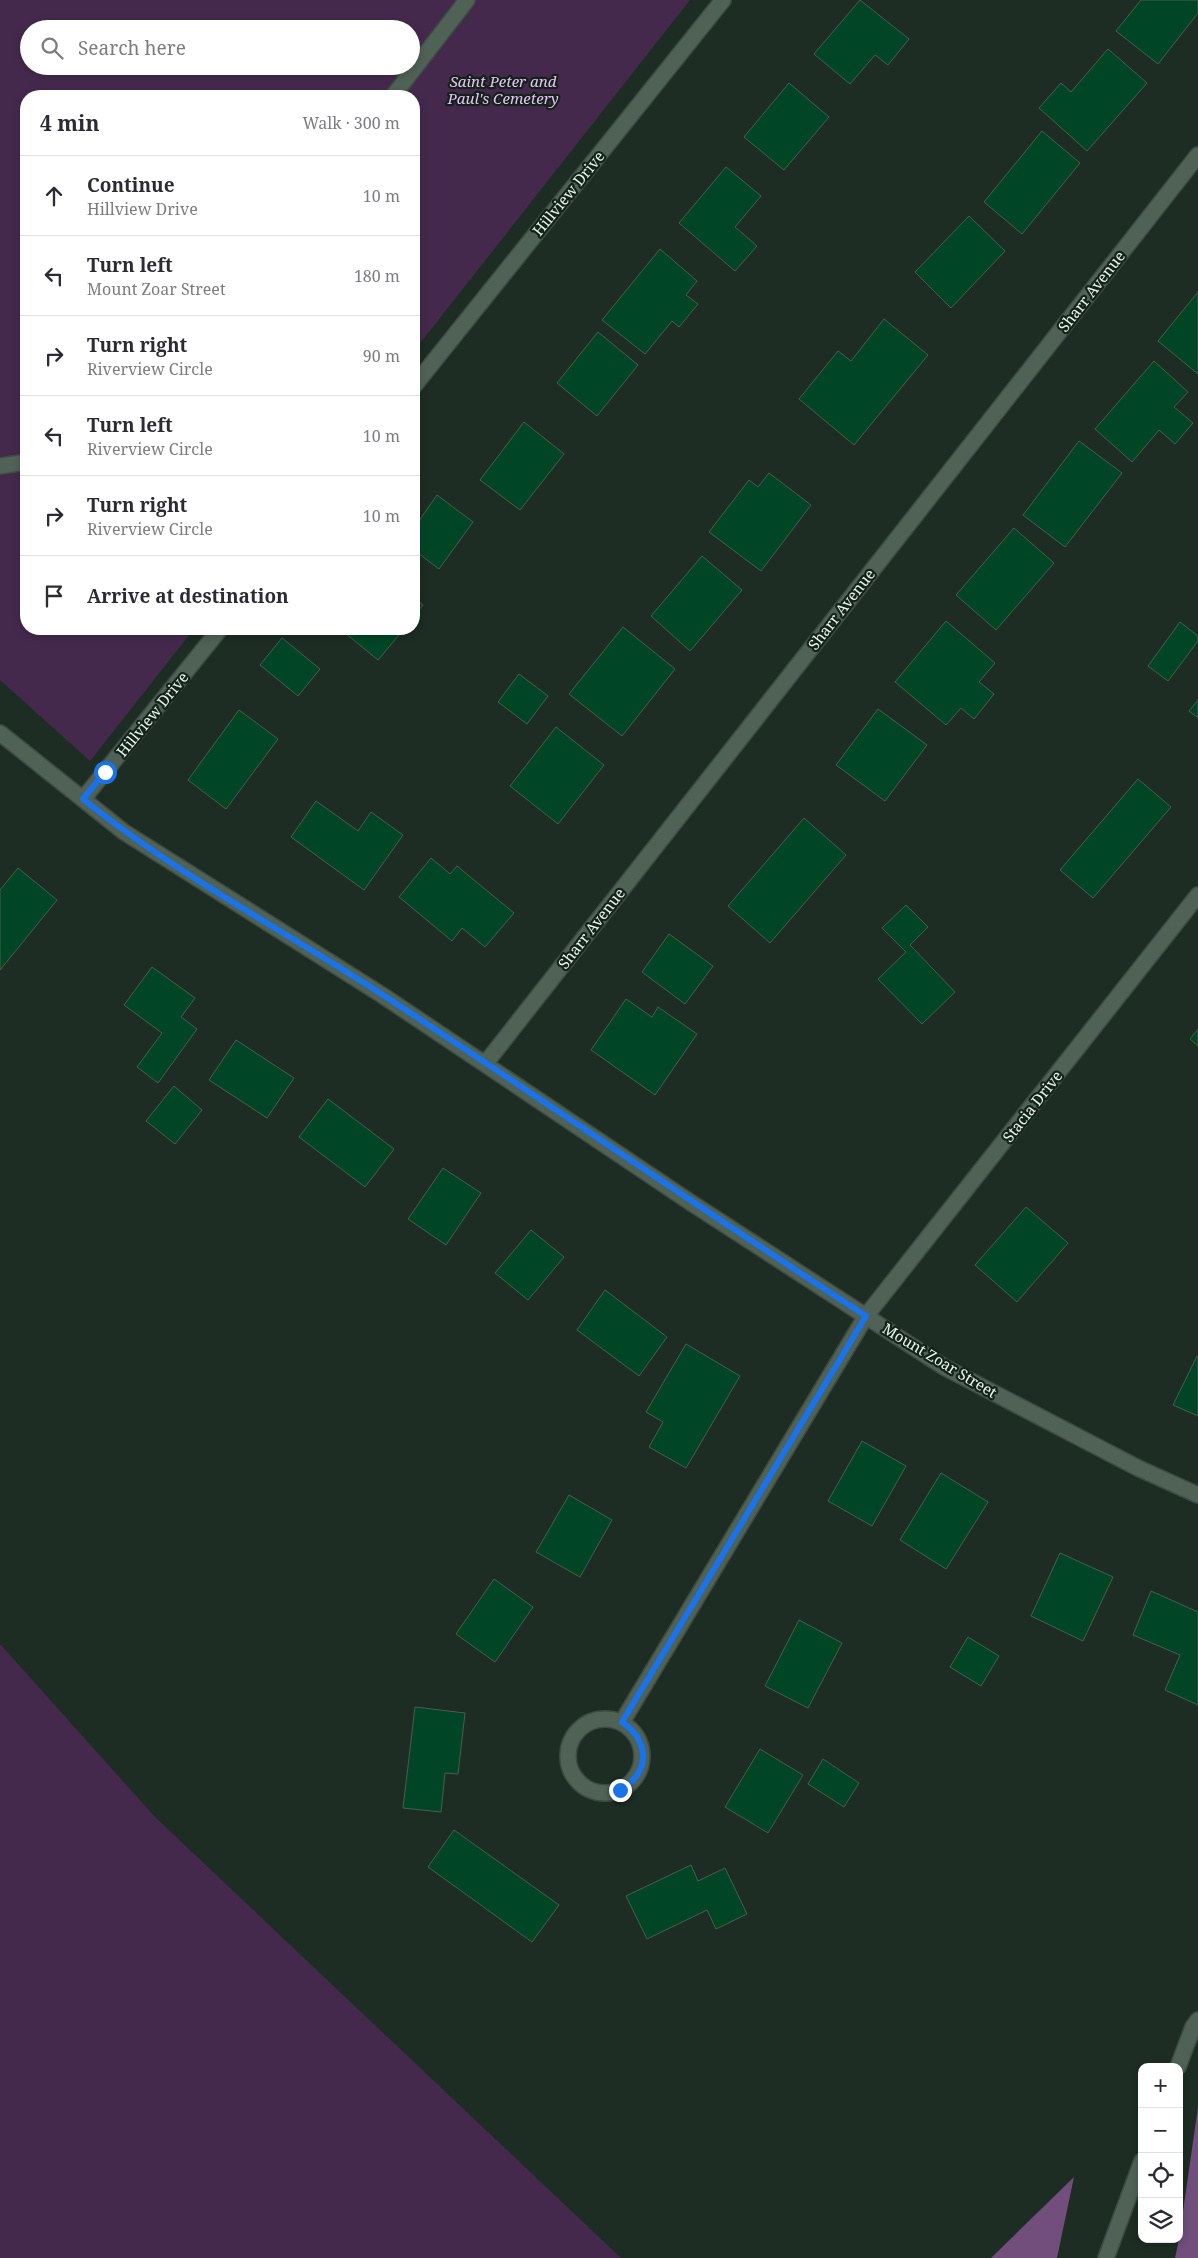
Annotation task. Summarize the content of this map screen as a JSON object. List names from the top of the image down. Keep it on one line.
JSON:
{"streets":{"street":["Hillview Drive","Sharr Avenue","Stacia Drive","Mount Zoar Street"]},"crossings":[["Hillview Drive","Mount Zoar Street"],["Sharr Avenue","Mount Zoar Street"],["Stacia Drive","Mount Zoar Street"]],"parks":["Saint Peter and Paul's Cemetery"],"page":{"search":"Search here","heading":["4 min","Walk · 300 m"],"list":[["Continue","Hillview Drive","10 m"],["Turn left","Mount Zoar Street","180 m"],["Turn right","Riverview Circle","90 m"],["Turn left","Riverview Circle","10 m"],["Turn right","Riverview Circle","10 m"],"Arrive at destination"],"map_buttons":["+","−"]}}
